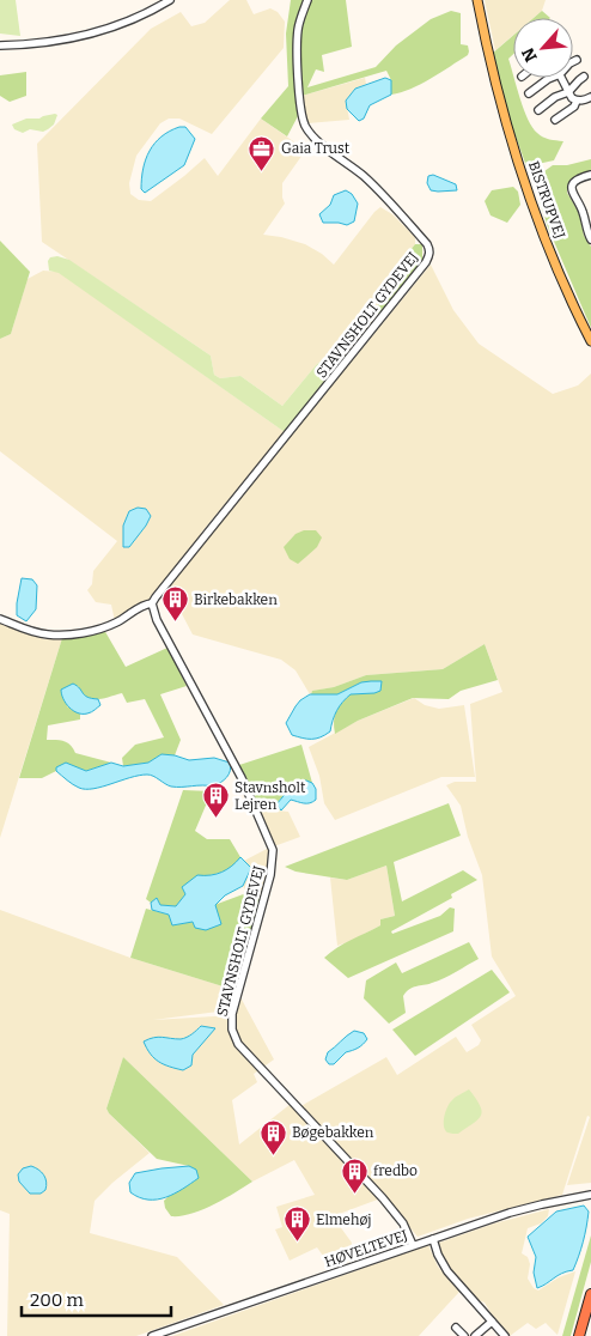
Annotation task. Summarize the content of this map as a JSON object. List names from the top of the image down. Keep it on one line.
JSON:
{"streets":{"main road":["BISTRUPVEJ"],"street":["STAVNSHOLT GYDEVEJ","HØVELTEVEJ"]},"crossings":[["STAVNSHOLT GYDEVEJ","HØVELTEVEJ"]],"places":{"office":["Gaia Trust"],"building":["Birkebakken","Stavnsholt Lejren","Bøgebakken","fredbo","Elmehøj"]},"scale_bar":"200 m","north":"bottom left"}
